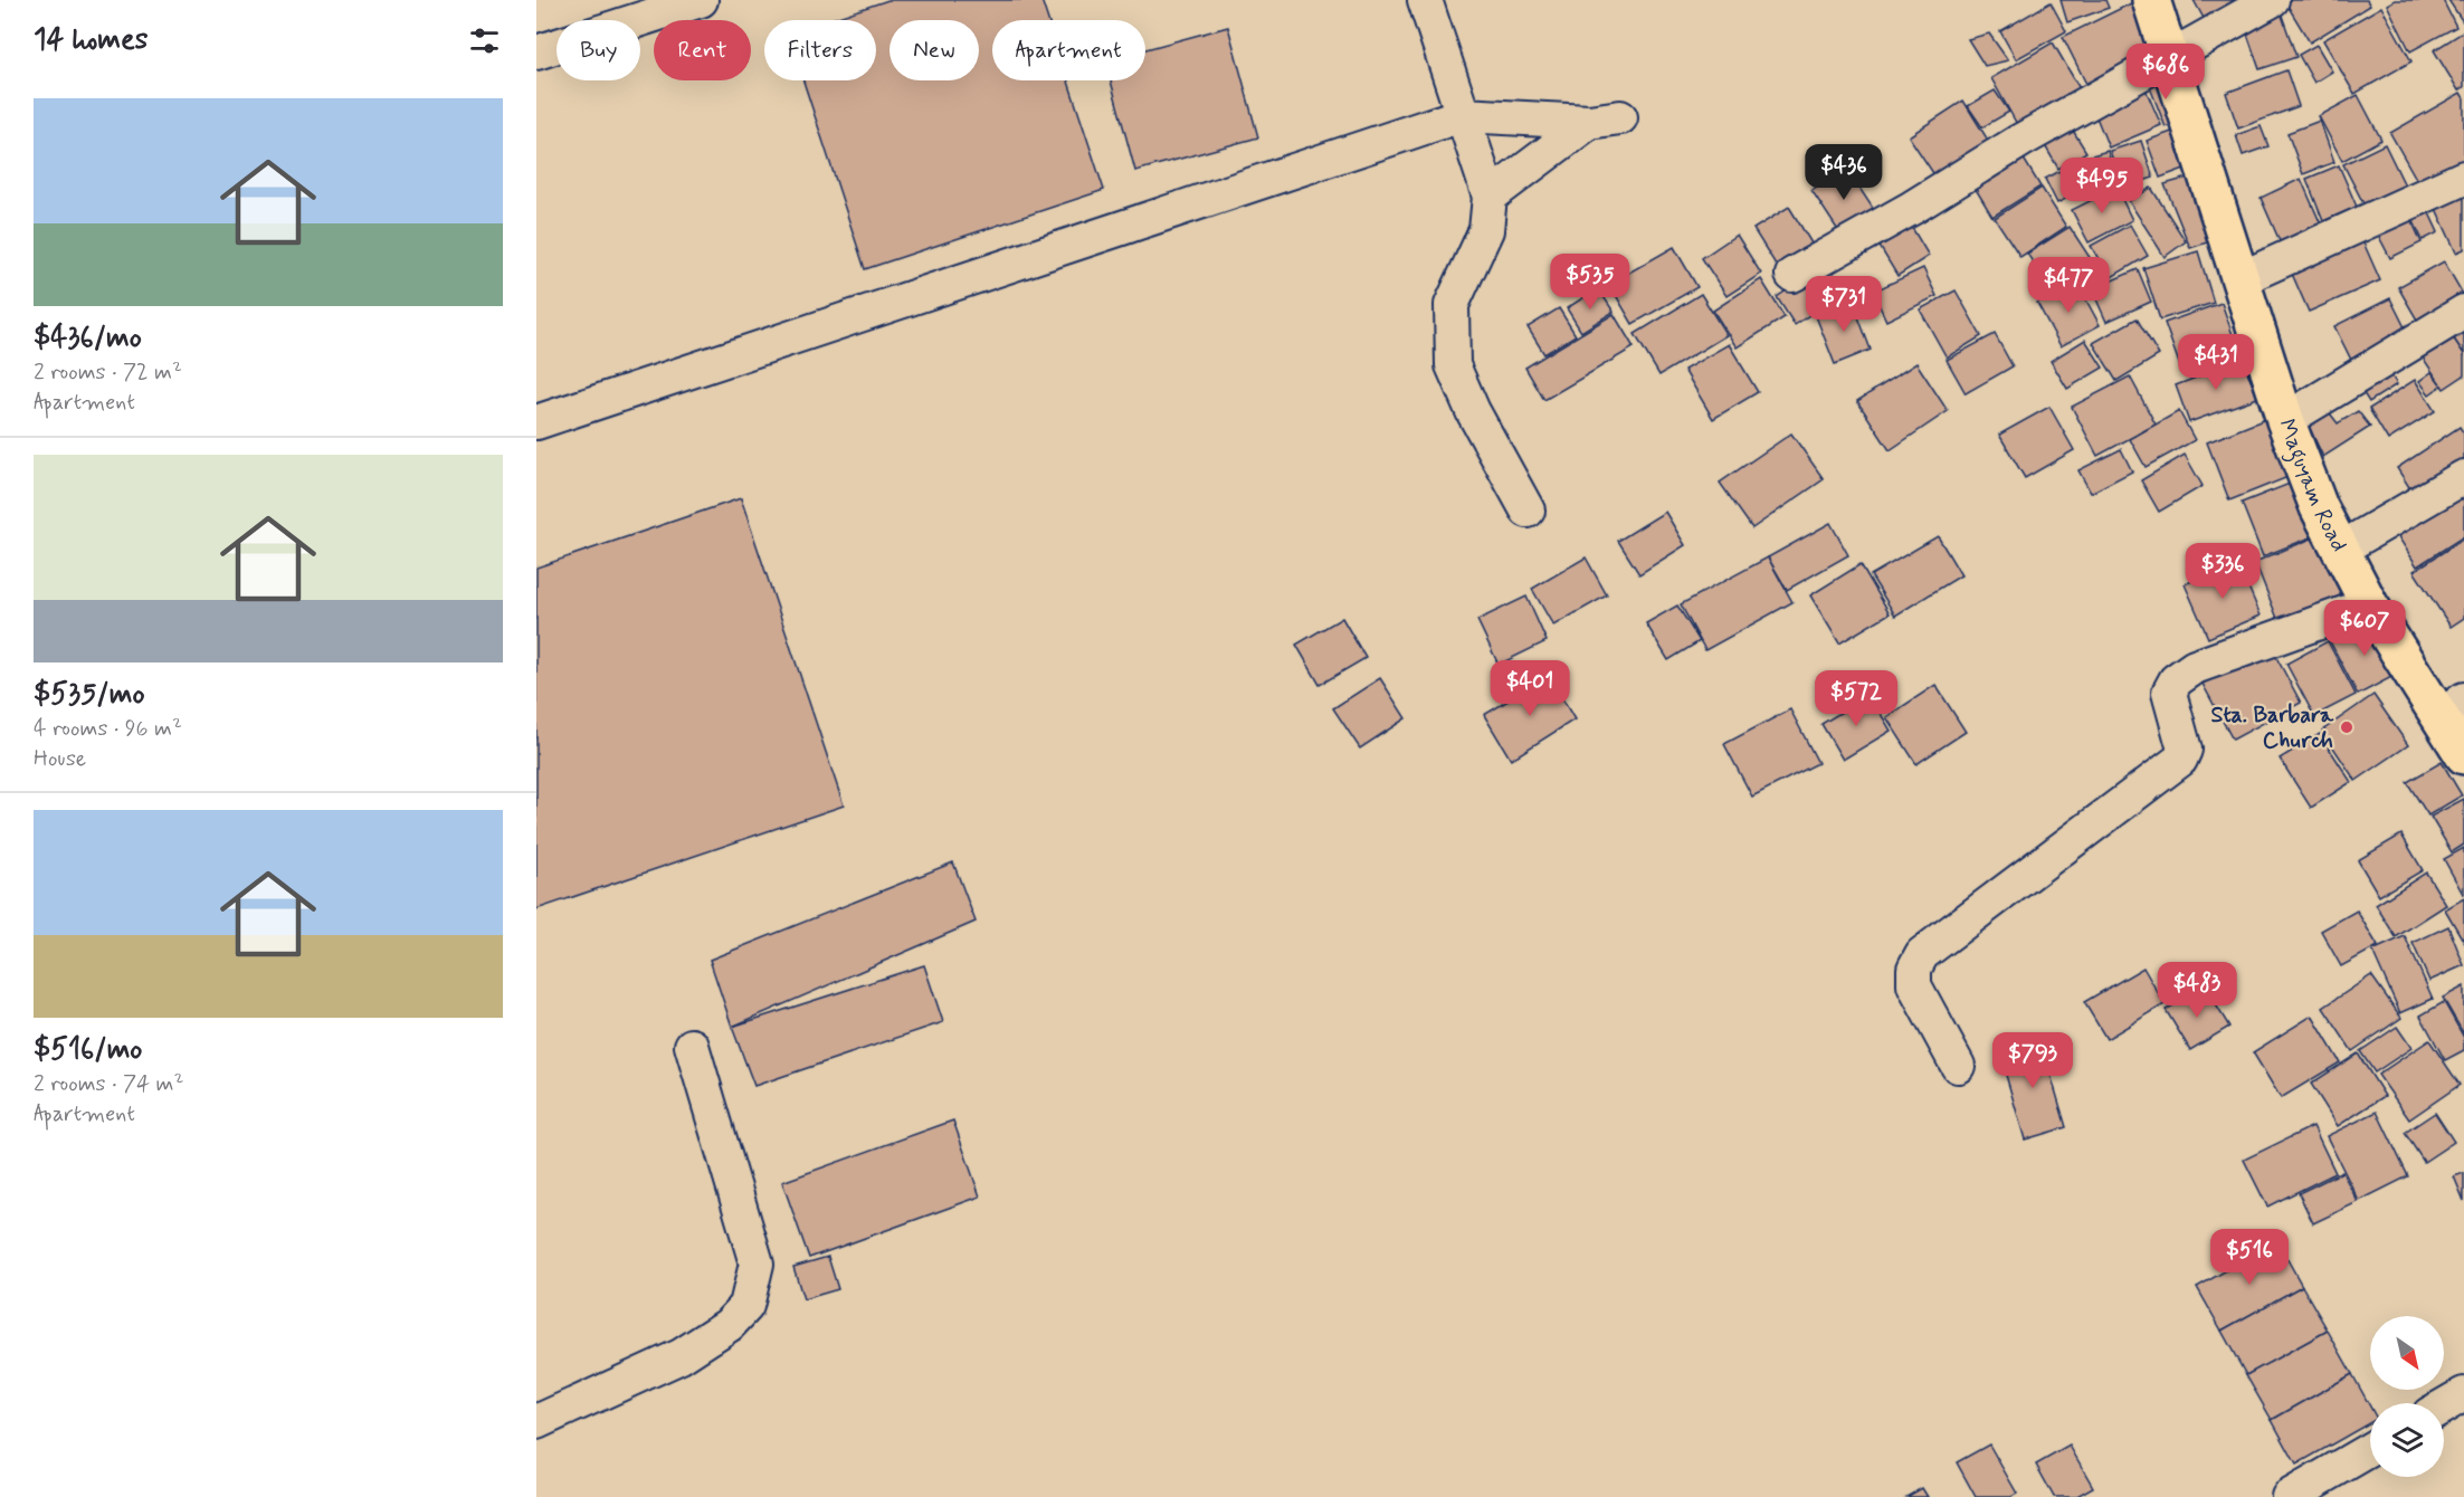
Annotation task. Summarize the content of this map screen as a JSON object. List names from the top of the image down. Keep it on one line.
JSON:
{"streets":{"main road":["Maguyam Road"]},"places":["Sta. Barbara Church"],"north":"bottom right","page":{"heading":"14 homes","chip":["Buy","Rent","Filters","New","Apartment"],"price":["$686","$436","$495","$535","$477","$731","$431","$336","$607","$401","$572","$483","$793","$516"],"list":[{"name":"$436/mo","note":"2 rooms · 72 m² · Apartment"},{"name":"$535/mo","note":"4 rooms · 96 m² · House"},{"name":"$516/mo","note":"2 rooms · 74 m² · Apartment"}]}}
